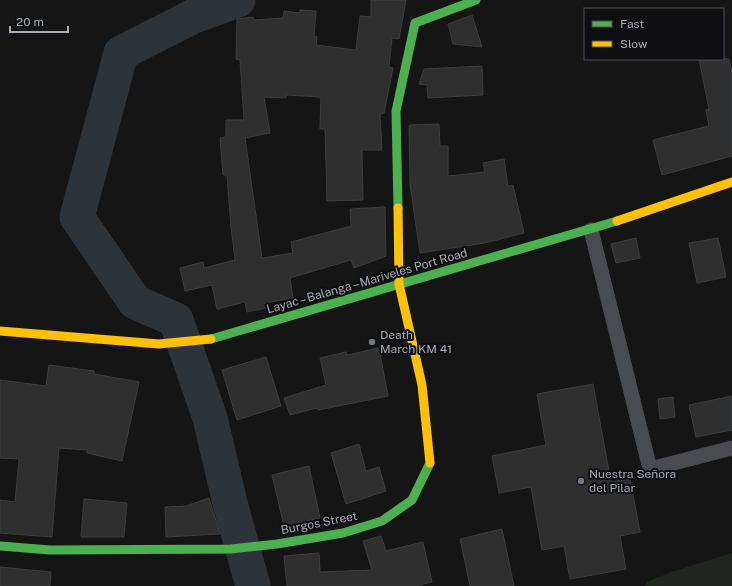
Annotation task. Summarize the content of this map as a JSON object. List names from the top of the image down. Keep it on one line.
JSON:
{"streets":{"street":["Layac – Balanga – Mariveles Port Road","Burgos Street"]},"crossings":[["Layac – Balanga – Mariveles Port Road","Burgos Street"]],"places":["Death March KM 41","Nuestra Señora del Pilar"],"legend":["Fast","Slow"],"scale_bar":"20 m"}
